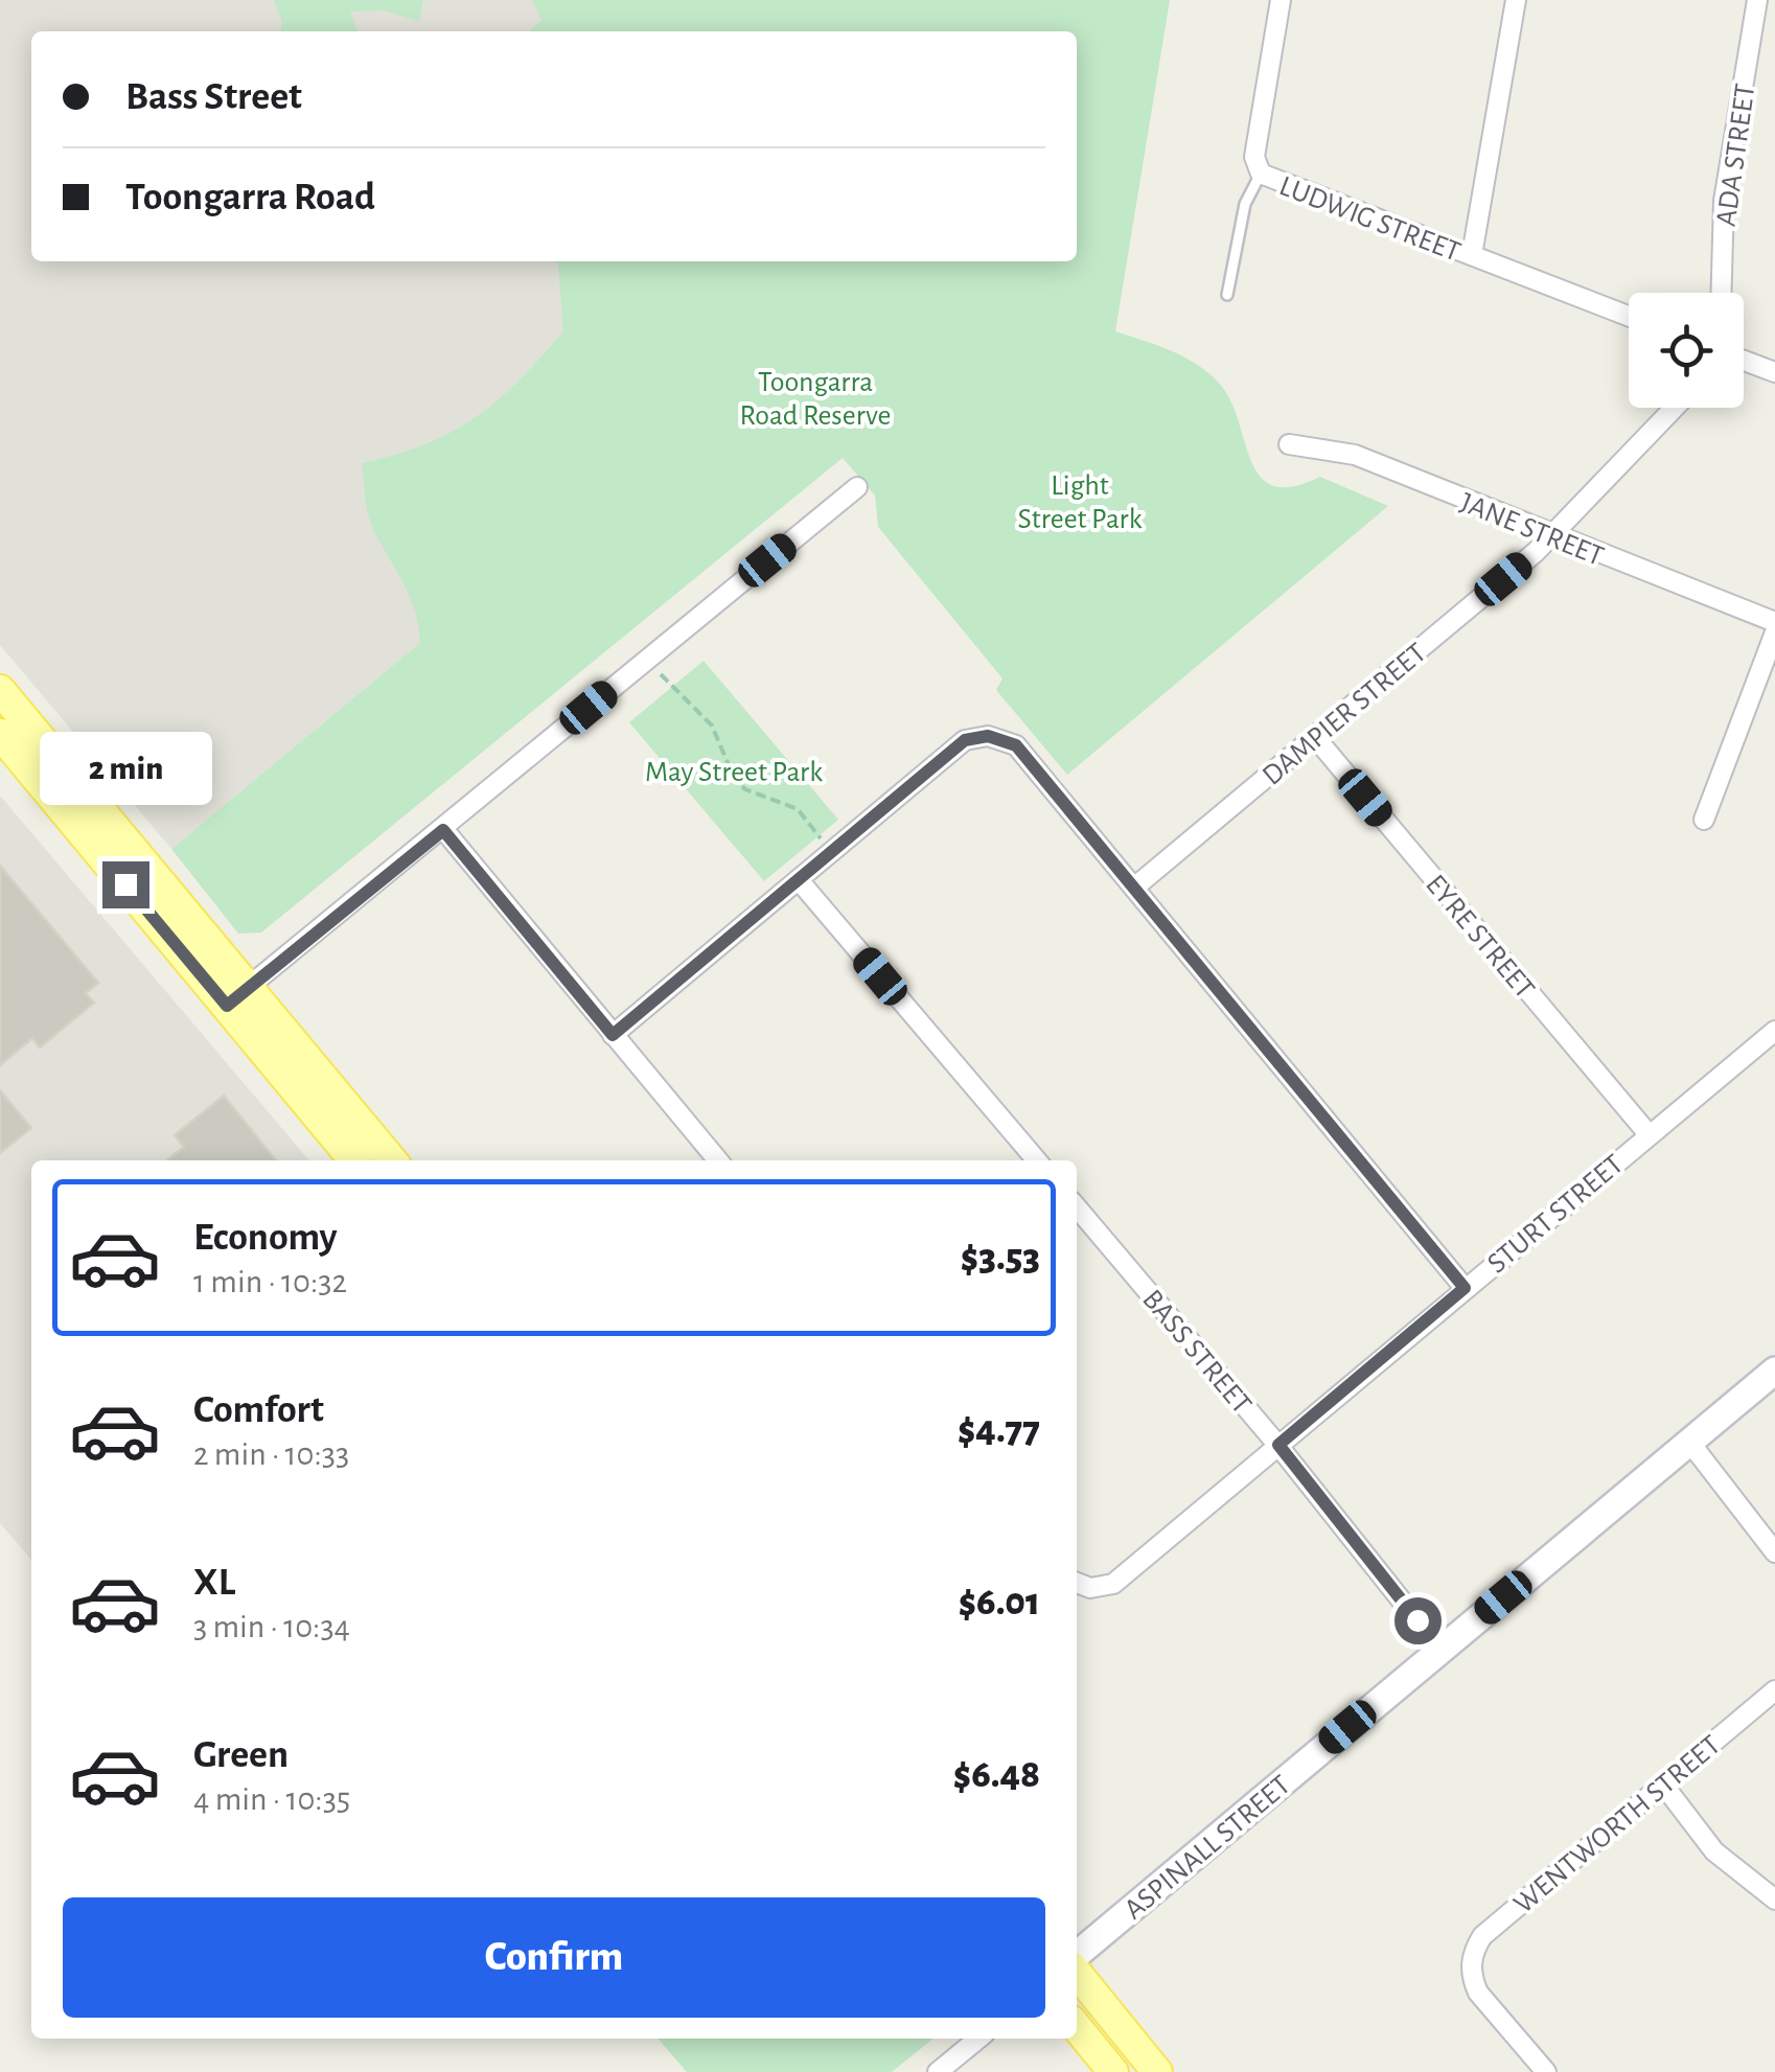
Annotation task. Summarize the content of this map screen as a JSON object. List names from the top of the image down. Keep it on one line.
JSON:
{"streets":{"main road":["ASPINALL STREET"],"street":["ADA STREET","LUDWIG STREET","JANE STREET","DAMPIER STREET","EYRE STREET","STURT STREET","BASS STREET","WENTWORTH STREET"]},"crossings":[["JANE STREET","DAMPIER STREET"],["DAMPIER STREET","EYRE STREET"],["EYRE STREET","STURT STREET"],["STURT STREET","BASS STREET"],["BASS STREET","ASPINALL STREET"]],"parks":["Toongarra Road Reserve","Light Street Park","May Street Park"],"page":{"banner":["Bass Street","Toongarra Road"],"bubble":"2 min","list":[{"name":"Economy","note":"1 min · 10:32","value":"$3.53"},{"name":"Comfort","note":"2 min · 10:33","value":"$4.77"},{"name":"XL","note":"3 min · 10:34","value":"$6.01"},{"name":"Green","note":"4 min · 10:35","value":"$6.48"}],"buttons":"Confirm"}}
